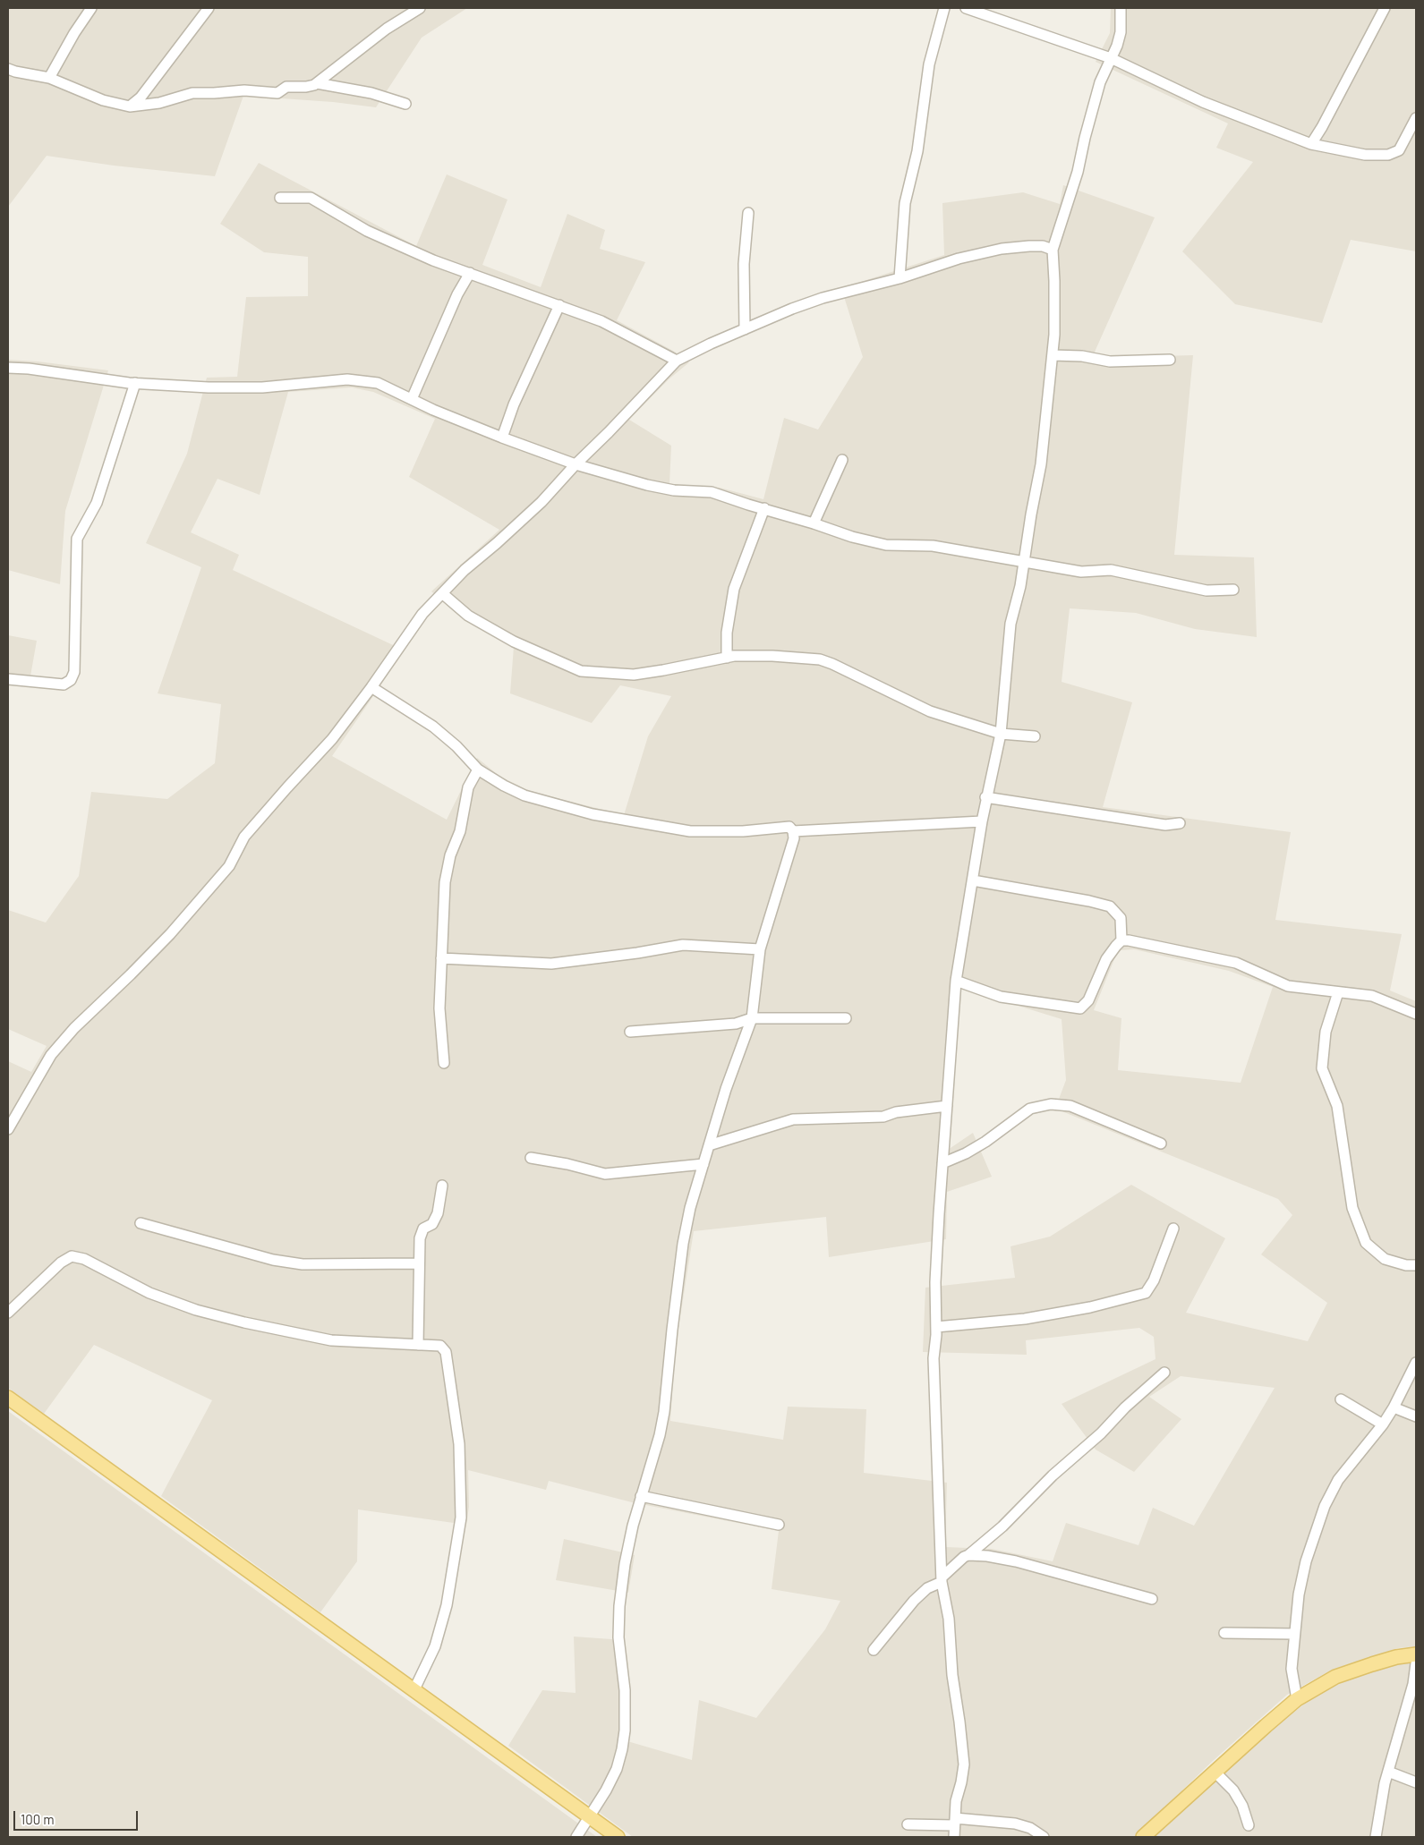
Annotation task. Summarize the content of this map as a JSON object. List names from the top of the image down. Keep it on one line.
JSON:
{"scale_bar":"100 m"}
